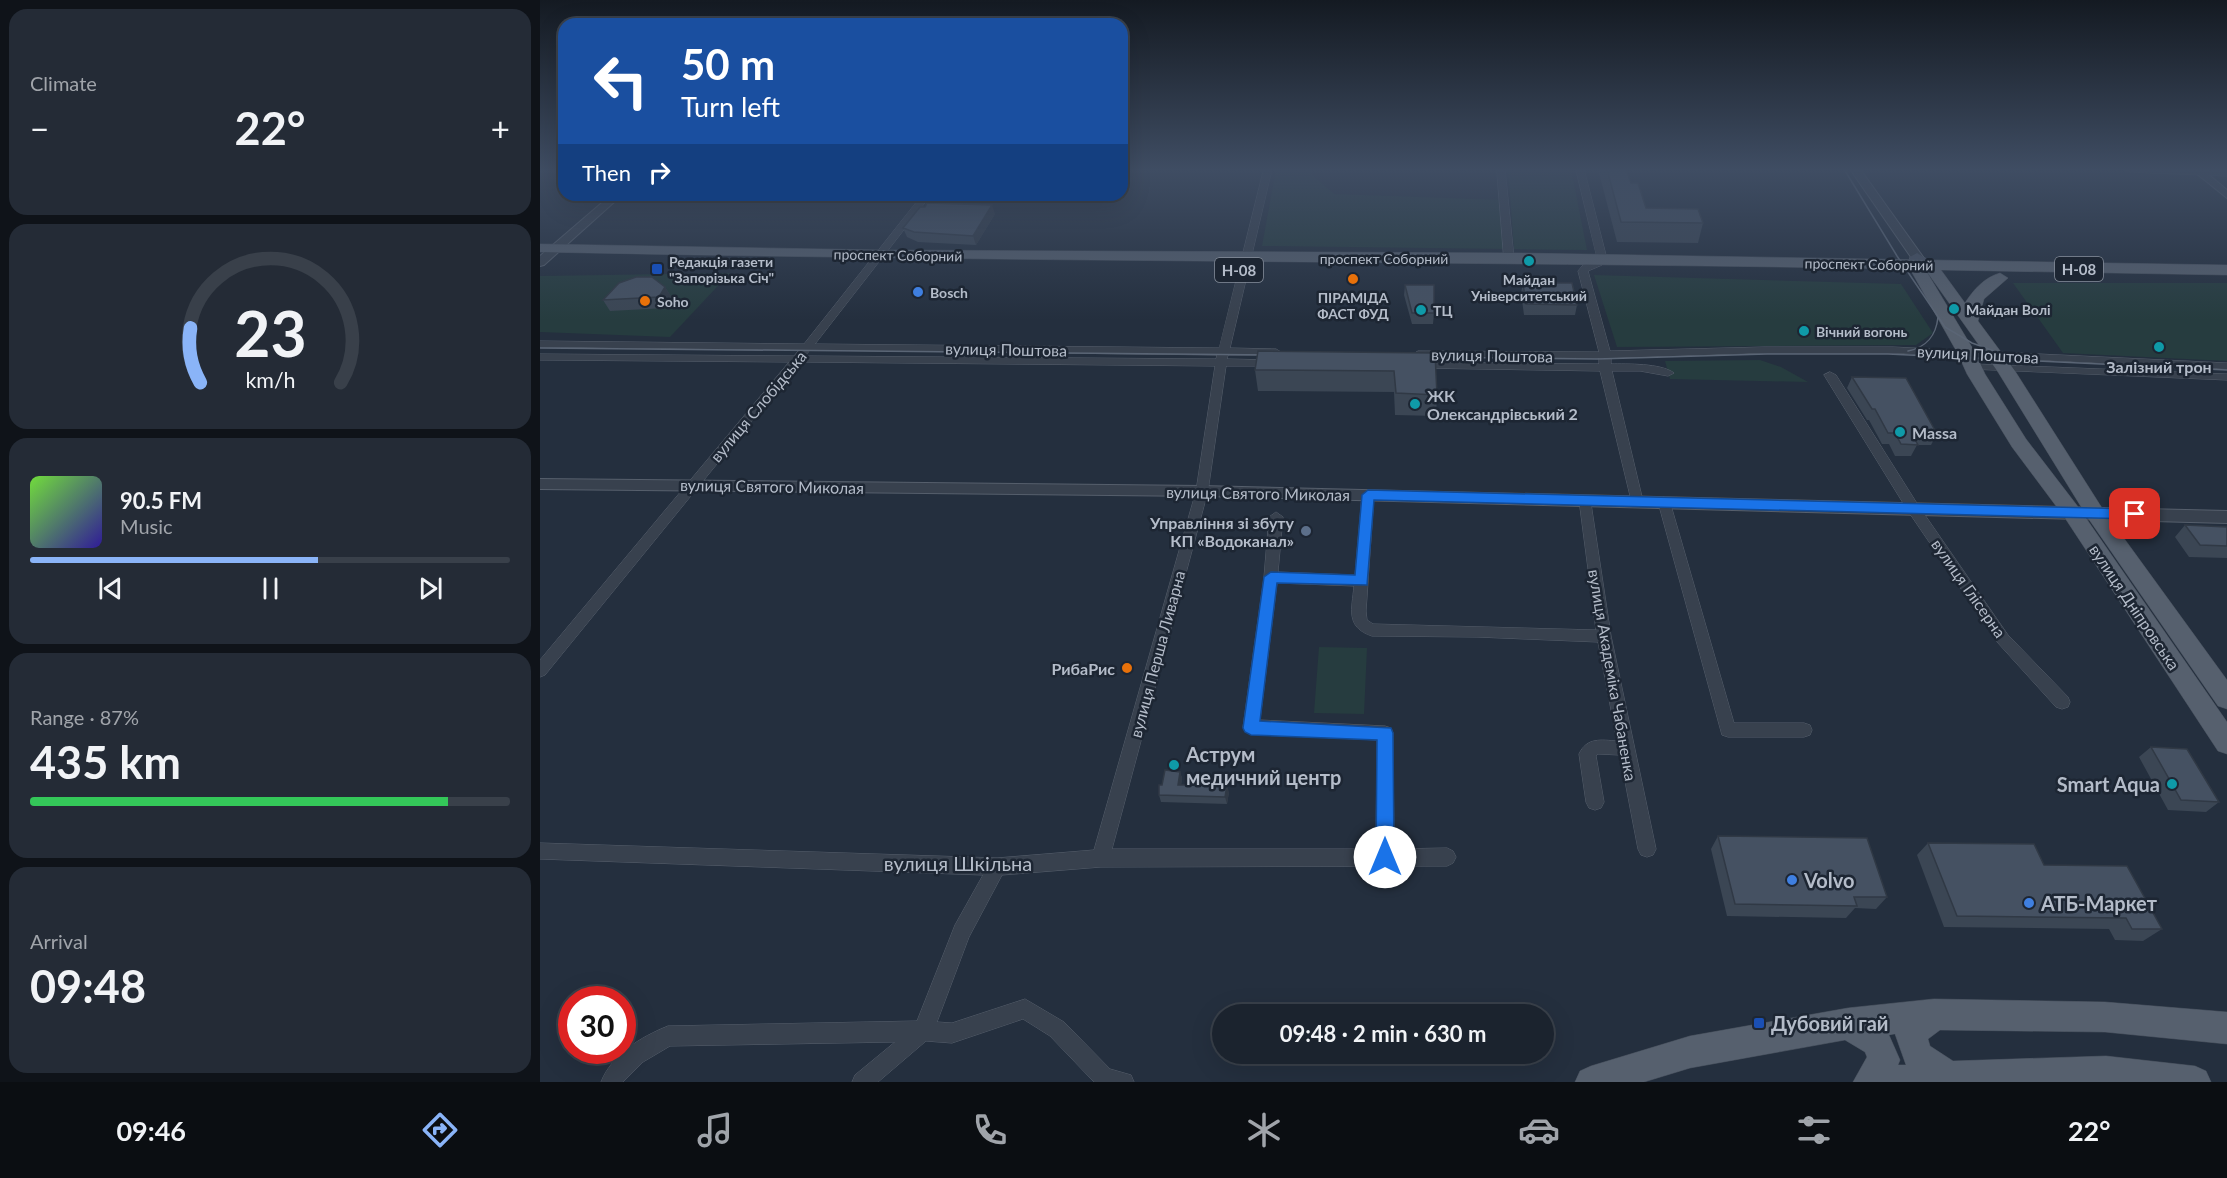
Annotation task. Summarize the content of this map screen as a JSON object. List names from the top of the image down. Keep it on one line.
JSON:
{"streets":{"main road":["проспект Соборний","Н-08","вулиця Дніпровська"],"street":["вулиця Поштова","вулиця Слобідська","вулиця Святого Миколая","вулиця Глісерна","вулиця Перша Ливарна","вулиця Академіка Чабаненка","вулиця Шкільна"]},"crossings":[["проспект Соборний","вулиця Слобідська"],["проспект Соборний","вулиця Дніпровська"],["проспект Соборний","вулиця Перша Ливарна"],["вулиця Поштова","вулиця Слобідська"],["вулиця Поштова","вулиця Дніпровська"],["вулиця Поштова","вулиця Перша Ливарна"],["вулиця Слобідська","вулиця Святого Миколая"],["вулиця Святого Миколая","вулиця Глісерна"],["вулиця Святого Миколая","вулиця Дніпровська"],["вулиця Святого Миколая","вулиця Перша Ливарна"],["вулиця Святого Миколая","вулиця Академіка Чабаненка"],["вулиця Перша Ливарна","вулиця Шкільна"]],"places":{"other":["Майдан Університетський","ПІРАМІДА ФАСТ ФУД","Bosch","Soho","Майдан Волі","ТЦ","Вічний вогонь","Залізний трон","ЖК Олександрівський 2","Massa","Управлiння зi збуту КП «Водоканал»","РибаРис","Аструм медичний центр","Smart Aqua","Volvo","АТБ-Маркет"],"transit":["Редакція газети \"Запорізька Січ\"","Дубовий гай"]},"page":{"tile":["Climate",["Range · 87%","435 km"],["Arrival","09:48"]],"turn":["50 m","Turn left"],"heat":["−","22°","+"],"then":"Then","song":["90.5 FM","Music"],"limit":"30","trip":"09:48 · 2 min · 630 m","tabs":["09:46","22°"],"gauge":["23","km/h"]}}
